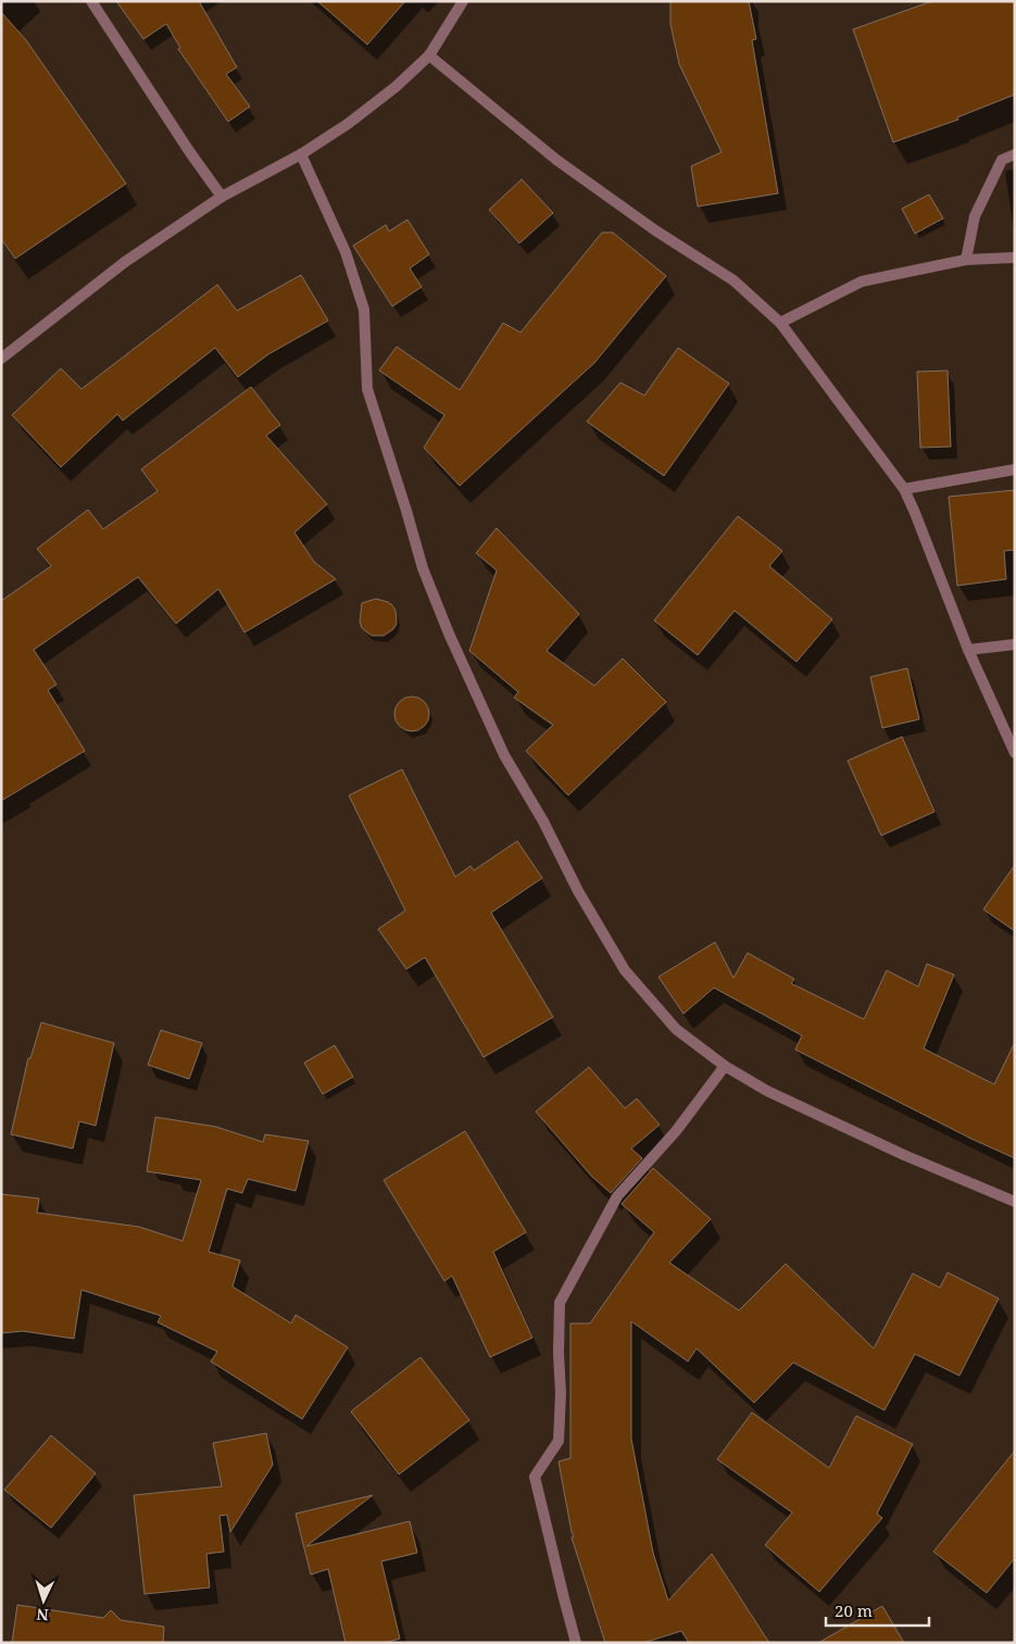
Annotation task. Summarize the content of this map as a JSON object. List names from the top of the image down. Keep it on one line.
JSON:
{"scale_bar":"20 m","north":"bottom"}
